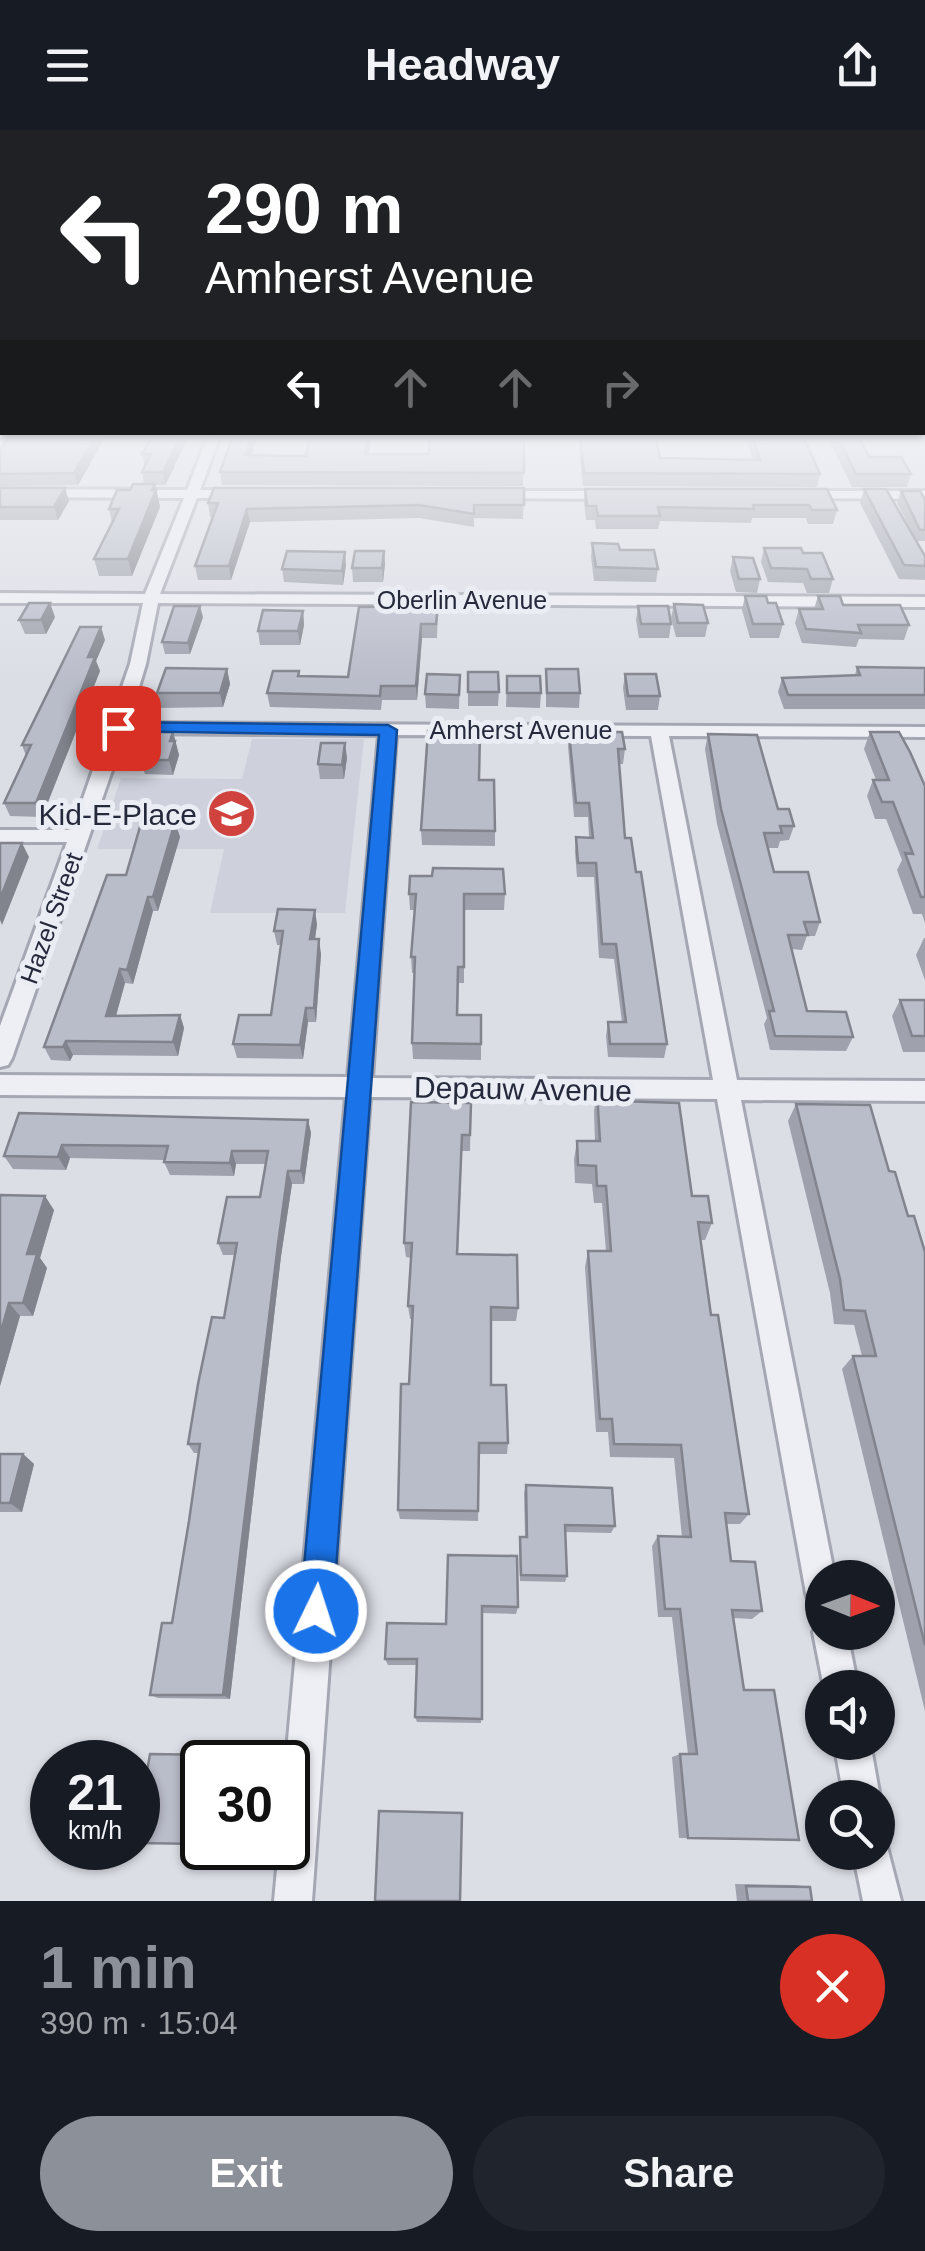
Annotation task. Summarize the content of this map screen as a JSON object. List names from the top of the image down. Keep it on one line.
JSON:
{"streets":{"street":["Oberlin Avenue","Amherst Avenue","Hazel Street","Depauw Avenue"]},"crossings":[["Oberlin Avenue","Hazel Street"],["Amherst Avenue","Hazel Street"]],"places":{"school or university":["Kid-E-Place"]},"north":"right","page":{"header":"Headway","turn":["290 m","Amherst Avenue"],"speed":"21 km/h","limit":"30","heading":["1 min","390 m · 15:04"],"buttons":["Exit","Share"]}}
